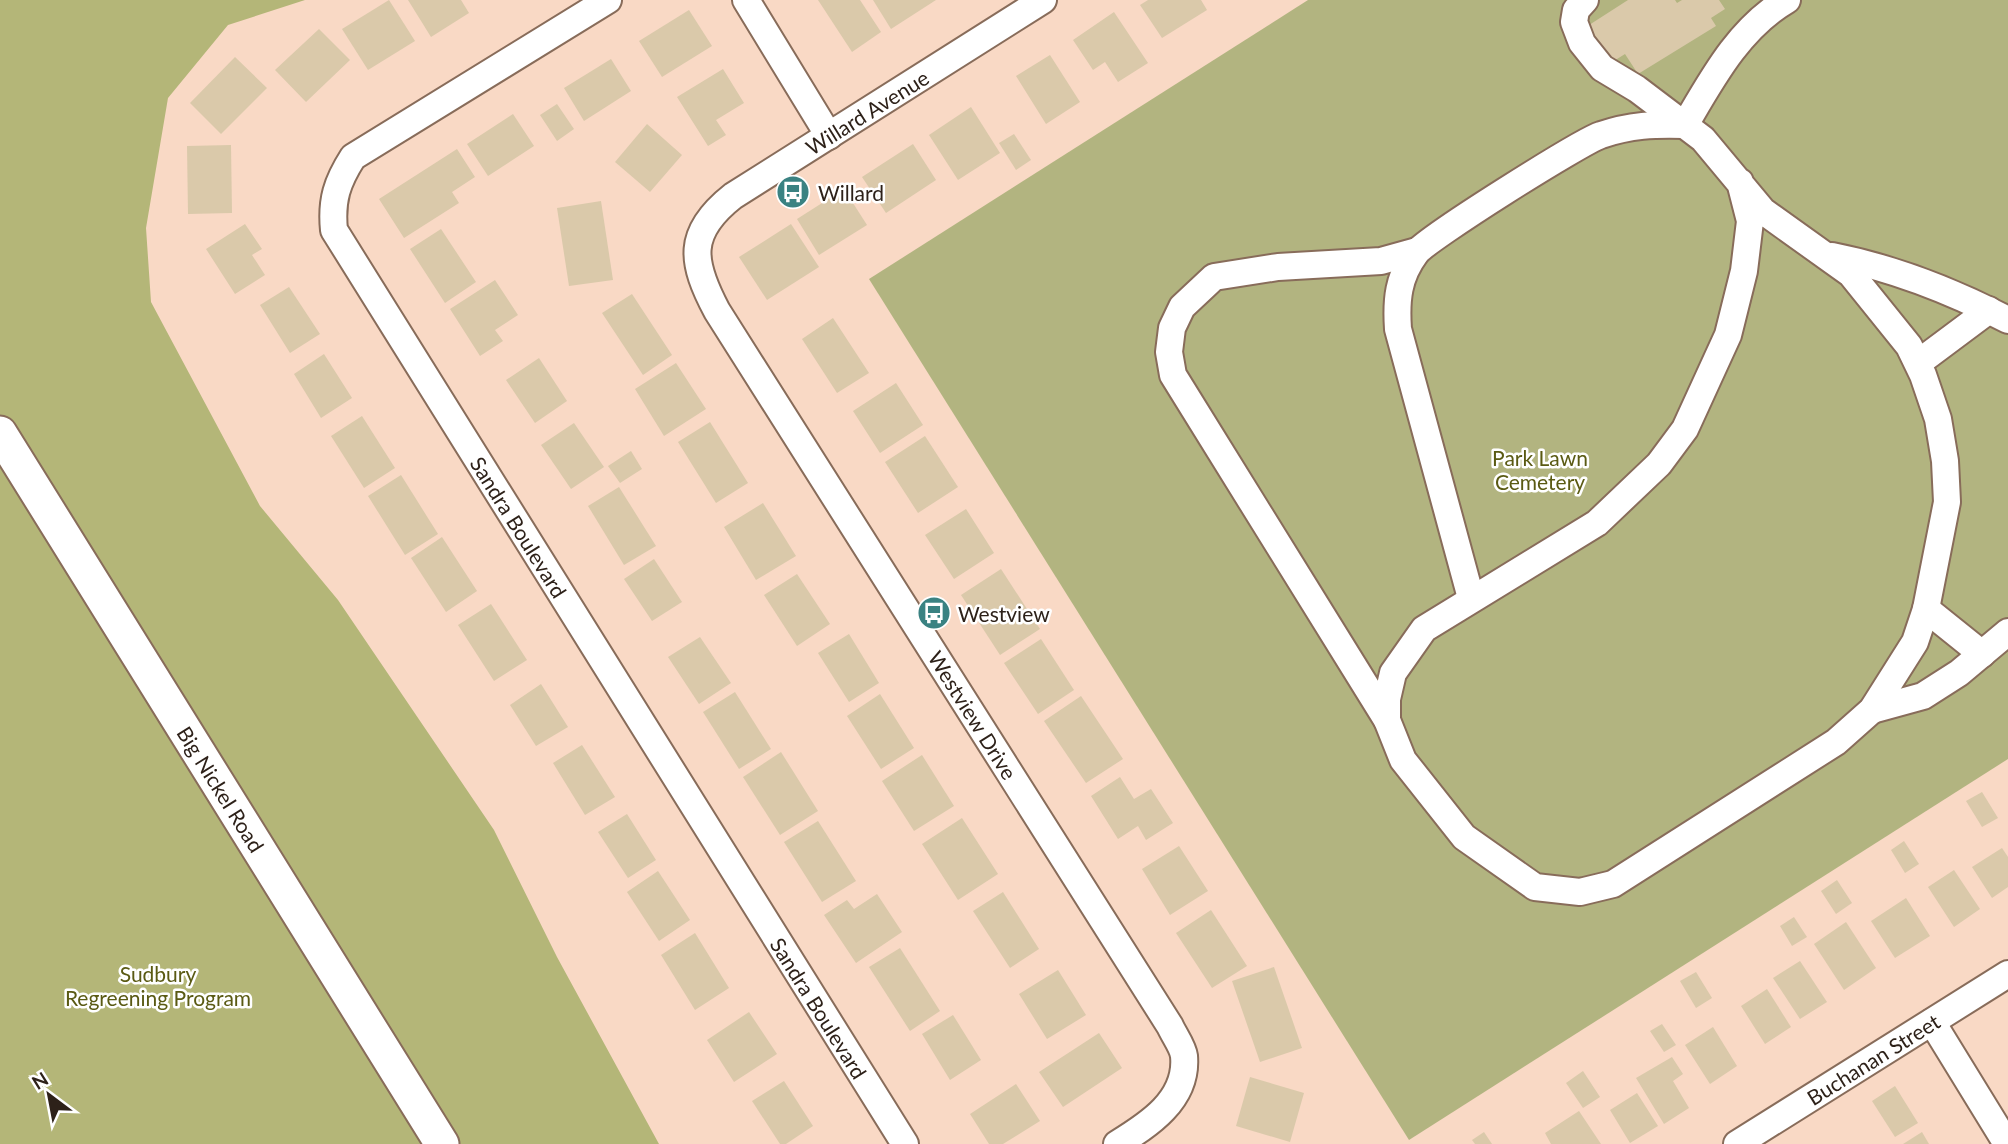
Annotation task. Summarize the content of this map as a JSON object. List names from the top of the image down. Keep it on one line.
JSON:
{"streets":{"main road":["Big Nickel Road"],"street":["Willard Avenue","Sandra Boulevard","Westview Drive","Buchanan Street"]},"crossings":[["Willard Avenue","Westview Drive"]],"parks":["Park Lawn Cemetery","Sudbury Regreening Program"],"places":{"bus stop":["Willard","Westview"]},"north":"top left"}
